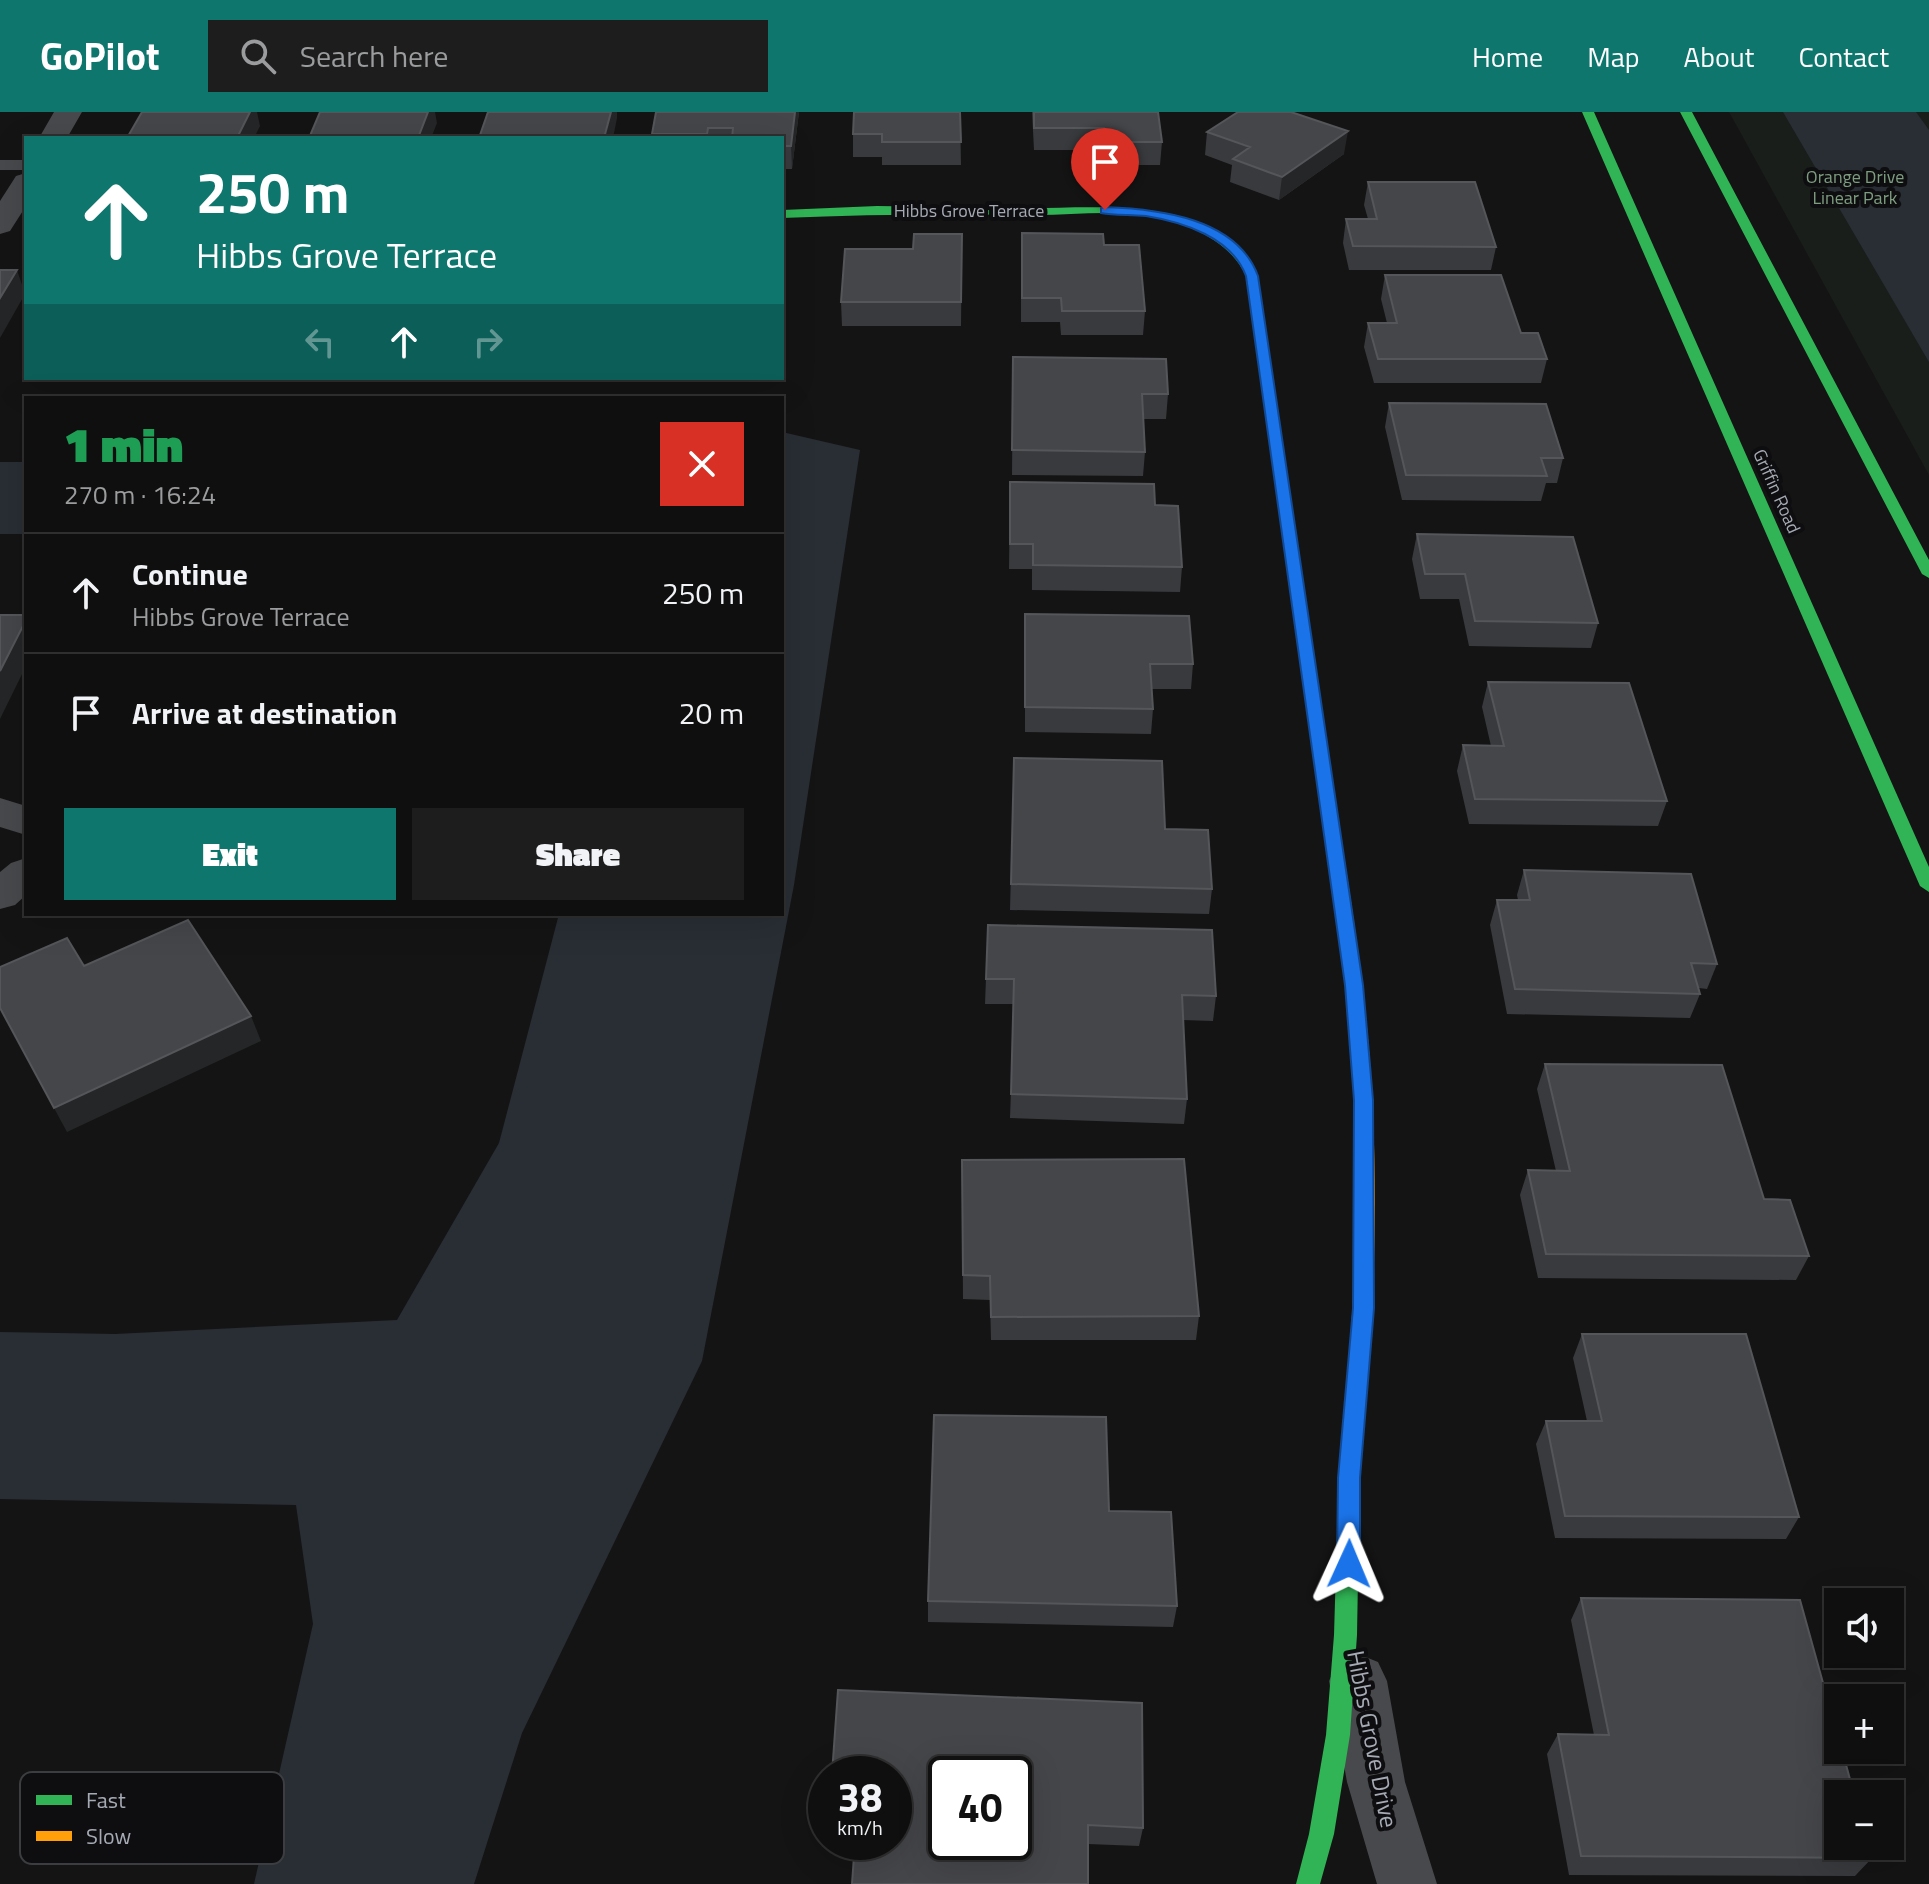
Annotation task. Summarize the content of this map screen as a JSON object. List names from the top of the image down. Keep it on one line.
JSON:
{"streets":{"street":["Hibbs Grove Terrace","Griffin Road","Hibbs Grove Drive"]},"crossings":[["Hibbs Grove Terrace","Hibbs Grove Drive"]],"parks":["Orange Drive Linear Park"],"legend":["Fast","Slow"],"page":{"header":"GoPilot","search":"Search here","nav":["Home","Map","About","Contact"],"turn":["250 m","Hibbs Grove Terrace"],"heading":["1 min","270 m · 16:24"],"list":[{"name":"Continue","note":"Hibbs Grove Terrace","value":"250 m"},{"name":"Arrive at destination","value":"20 m"}],"buttons":["Exit","Share"],"map_buttons":["+","−"],"speed":"38 km/h","limit":"40"}}
